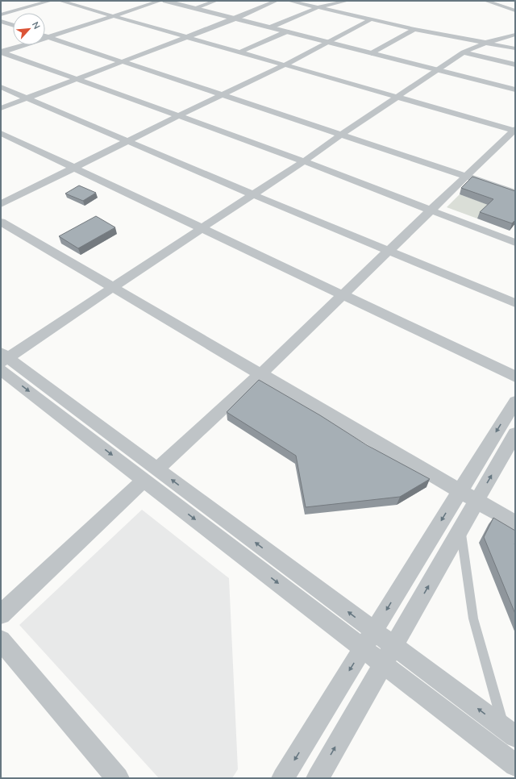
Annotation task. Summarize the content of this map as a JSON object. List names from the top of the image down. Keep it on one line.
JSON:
{"north":"top right"}
